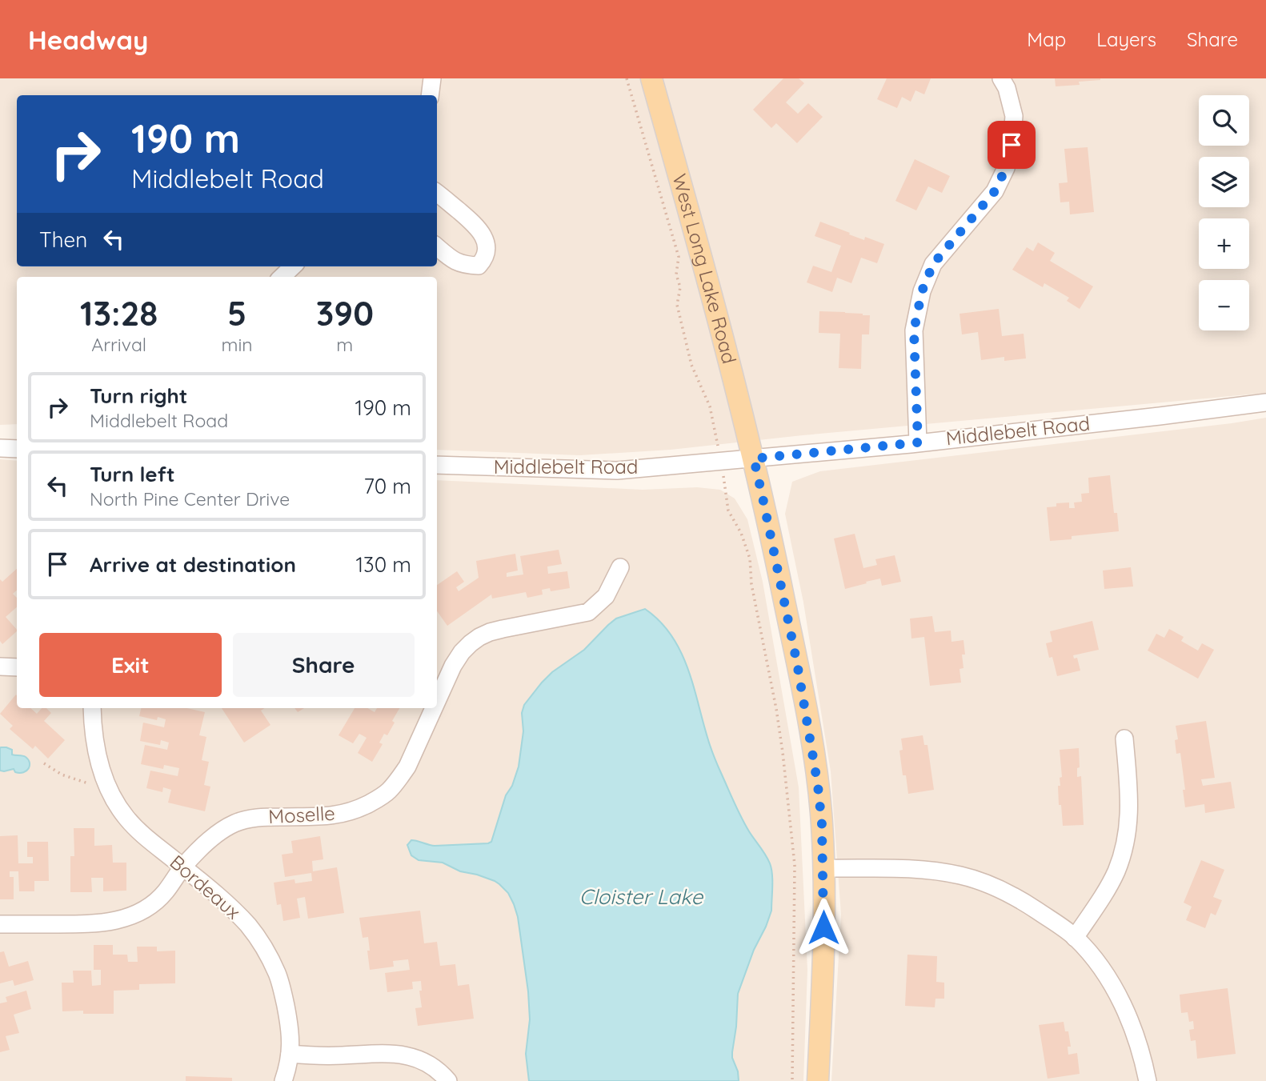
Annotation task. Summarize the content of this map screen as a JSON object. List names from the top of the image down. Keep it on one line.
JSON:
{"streets":{"main road":["West Long Lake Road"],"street":["Middlebelt Road","Moselle","Bordeaux"]},"crossings":[["West Long Lake Road","Middlebelt Road"],["Moselle","Bordeaux"]],"water":["Cloister Lake"],"page":{"header":"Headway","nav":["Map","Layers","Share"],"map_buttons":["+","−"],"turn":["190 m","Middlebelt Road"],"then":"Then","eta":["13:28","Arrival","5","min","390","m"],"list":[{"name":"Turn right","note":"Middlebelt Road","value":"190 m"},{"name":"Turn left","note":"North Pine Center Drive","value":"70 m"},{"name":"Arrive at destination","value":"130 m"}],"buttons":["Exit","Share"]}}
